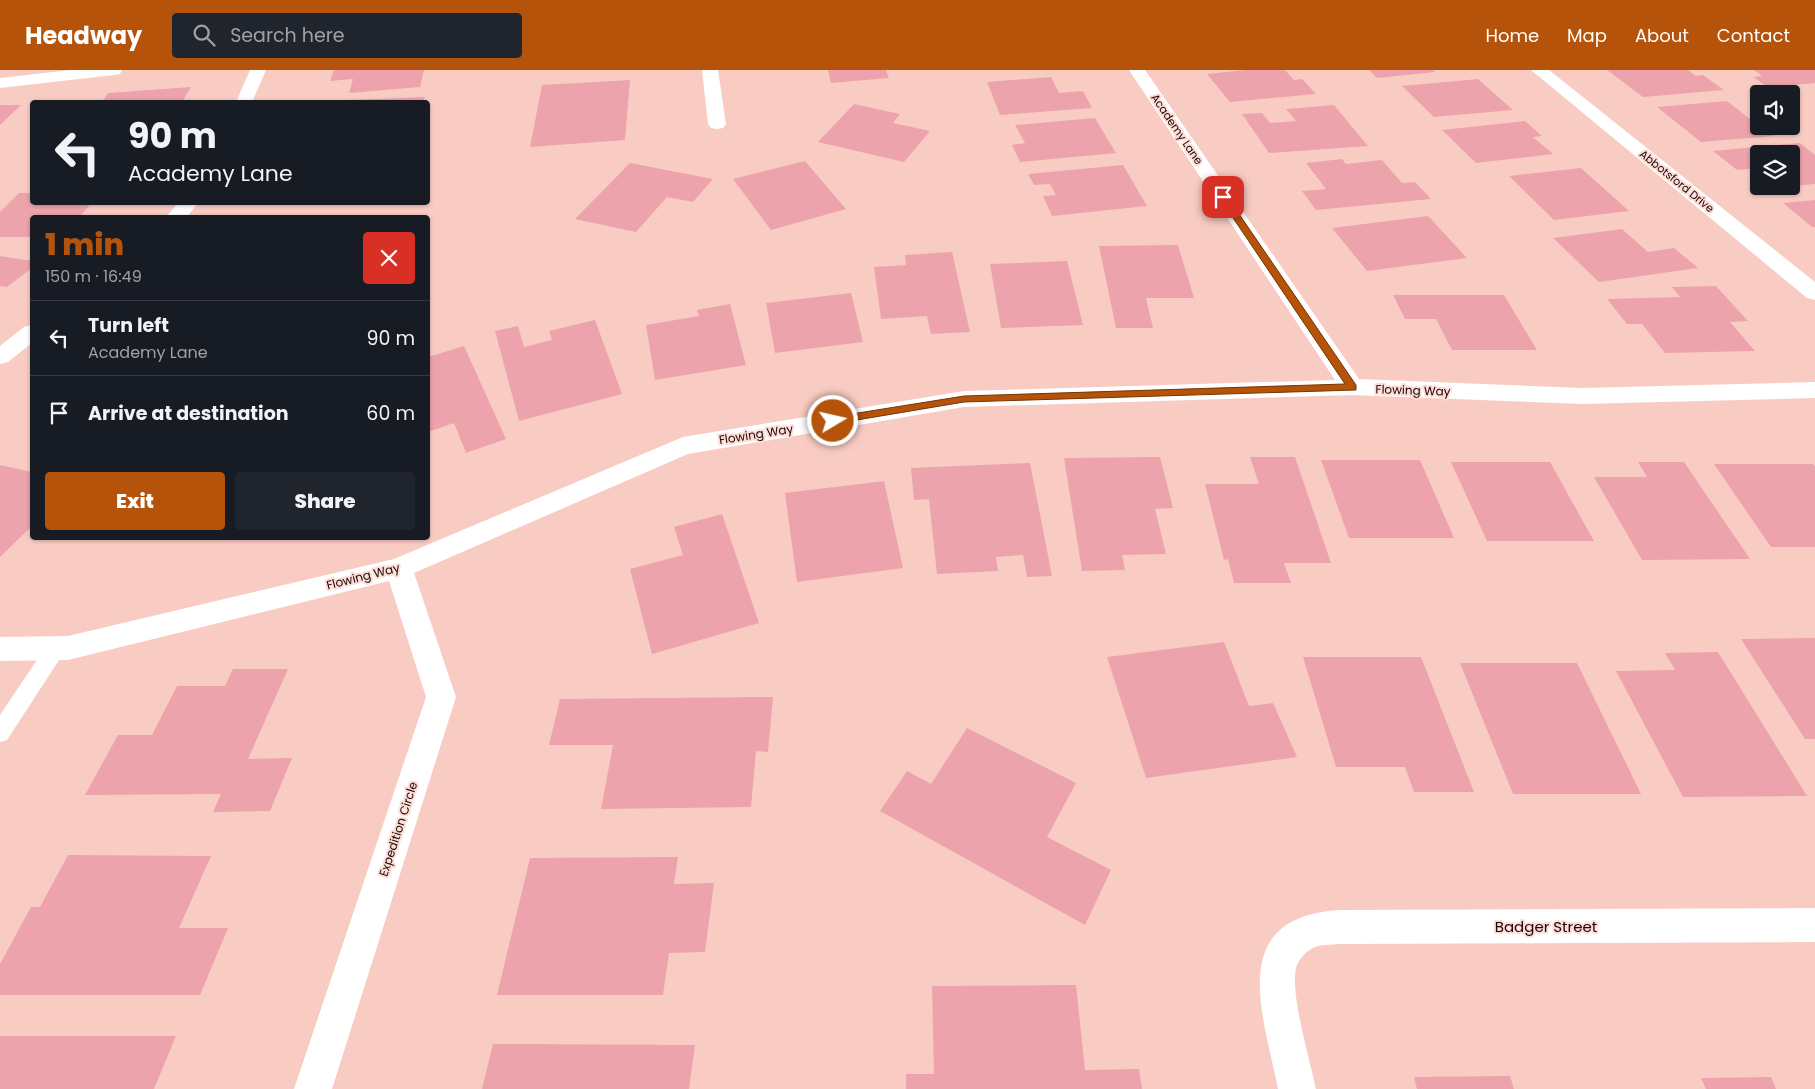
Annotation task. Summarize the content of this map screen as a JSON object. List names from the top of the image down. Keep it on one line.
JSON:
{"streets":{"street":["Academy Lane","Abbotsford Drive","Flowing Way","Expedition Circle","Badger Street"]},"crossings":[["Academy Lane","Flowing Way"],["Flowing Way","Expedition Circle"]],"page":{"header":"Headway","search":"Search here","nav":["Home","Map","About","Contact"],"turn":["90 m","Academy Lane"],"heading":["1 min","150 m · 16:49"],"list":[{"name":"Turn left","note":"Academy Lane","value":"90 m"},{"name":"Arrive at destination","value":"60 m"}],"buttons":["Exit","Share"]}}
